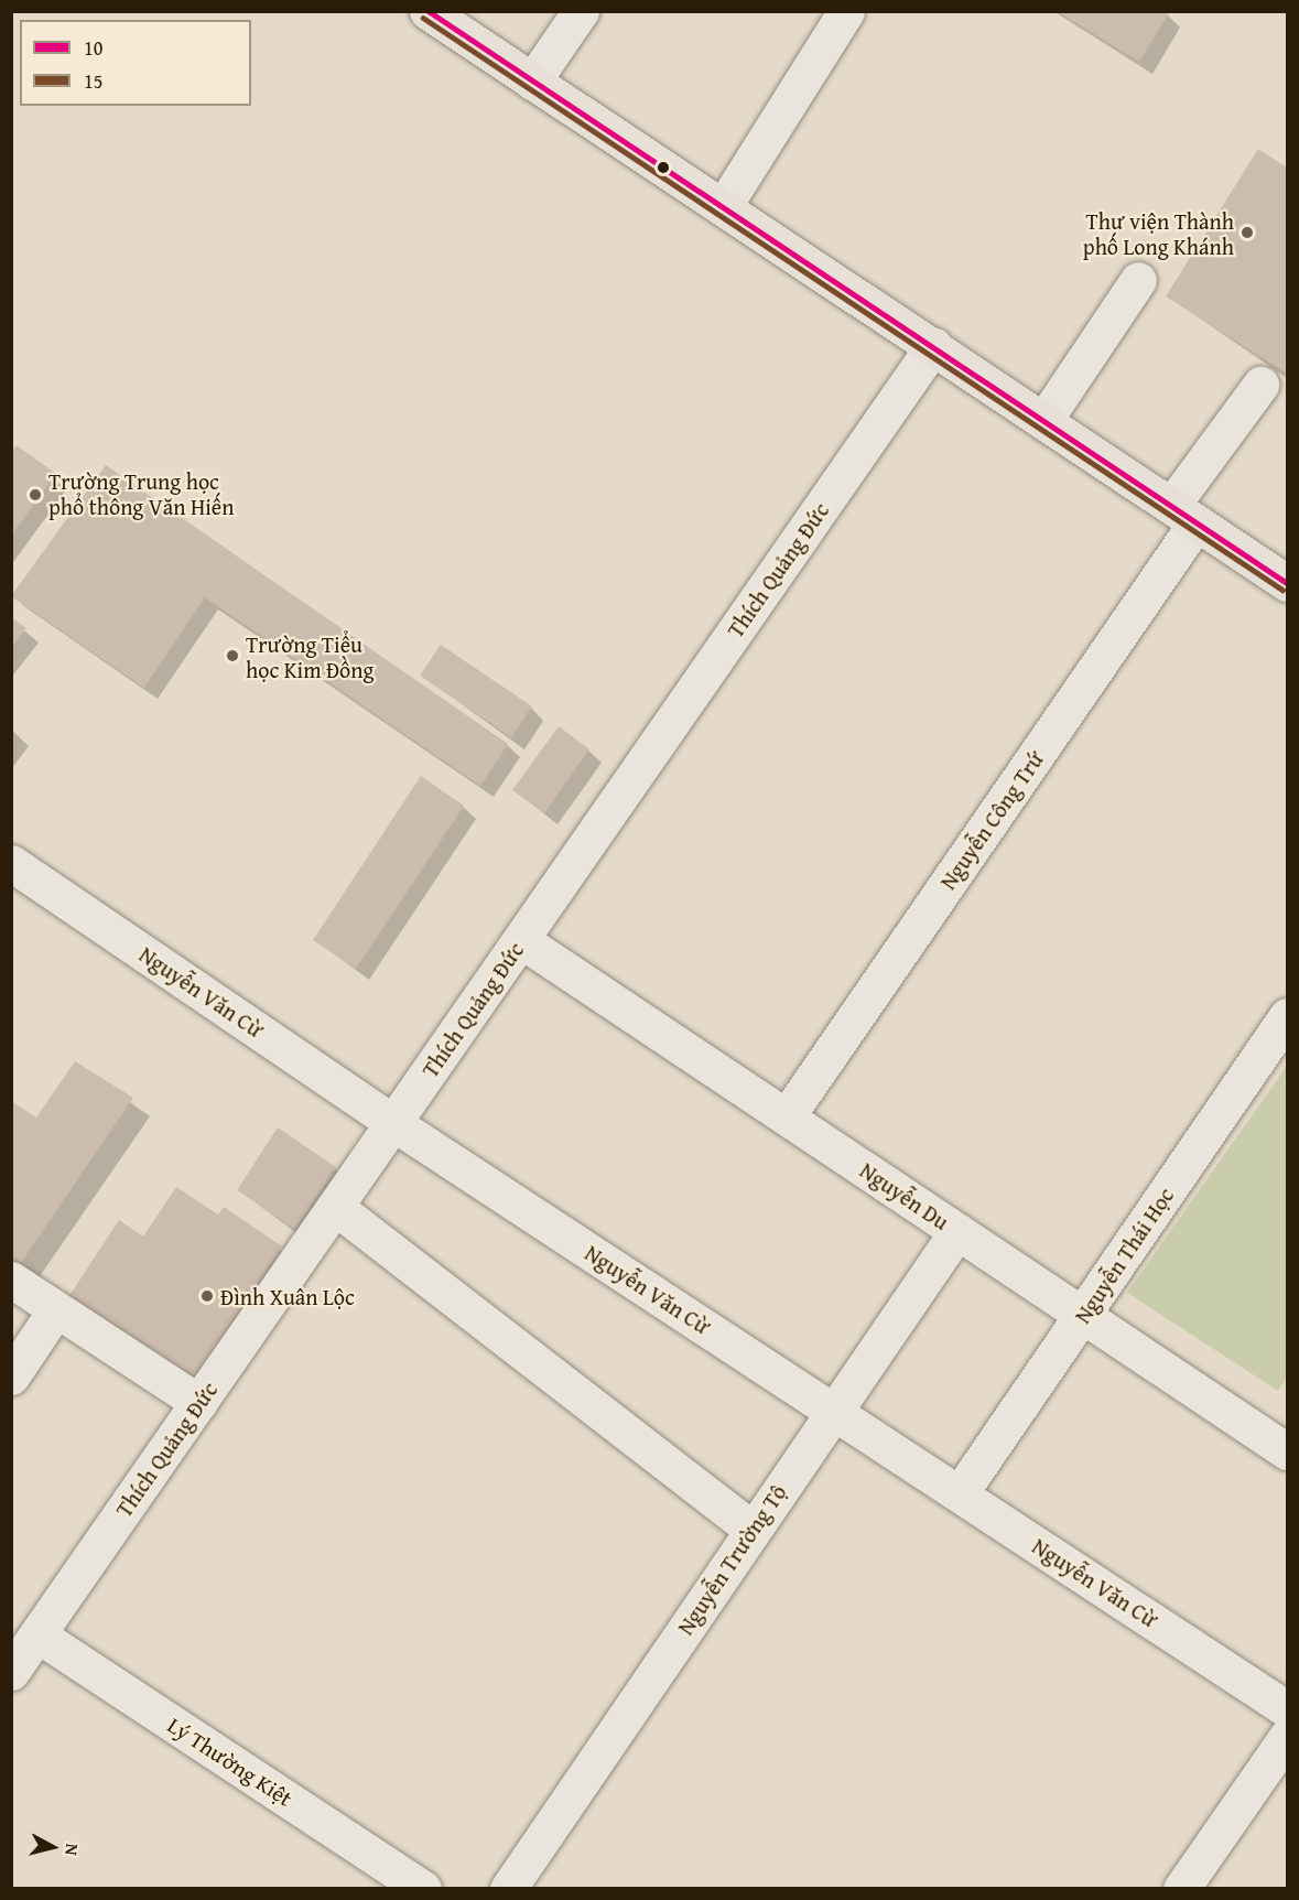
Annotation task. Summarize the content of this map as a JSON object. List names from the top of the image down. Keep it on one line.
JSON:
{"streets":{"street":["Thích Quảng Đức","Nguyễn Công Trứ","Nguyễn Văn Cừ","Nguyễn Du","Nguyễn Thái Học","Nguyễn Trường Tộ","Lý Thường Kiệt"]},"crossings":[["Thích Quảng Đức","Nguyễn Văn Cừ"],["Thích Quảng Đức","Nguyễn Du"],["Thích Quảng Đức","Lý Thường Kiệt"],["Nguyễn Công Trứ","Nguyễn Du"],["Nguyễn Văn Cừ","Nguyễn Thái Học"],["Nguyễn Văn Cừ","Nguyễn Trường Tộ"],["Nguyễn Du","Nguyễn Thái Học"],["Nguyễn Du","Nguyễn Trường Tộ"]],"places":["Thư viện Thành phố Long Khánh","Trường Trung học phổ thông Văn Hiến","Trường Tiểu học Kim Đồng","Đình Xuân Lộc"],"lines":["transit line 10","transit line 15"],"legend":["10","15"],"north":"right"}
